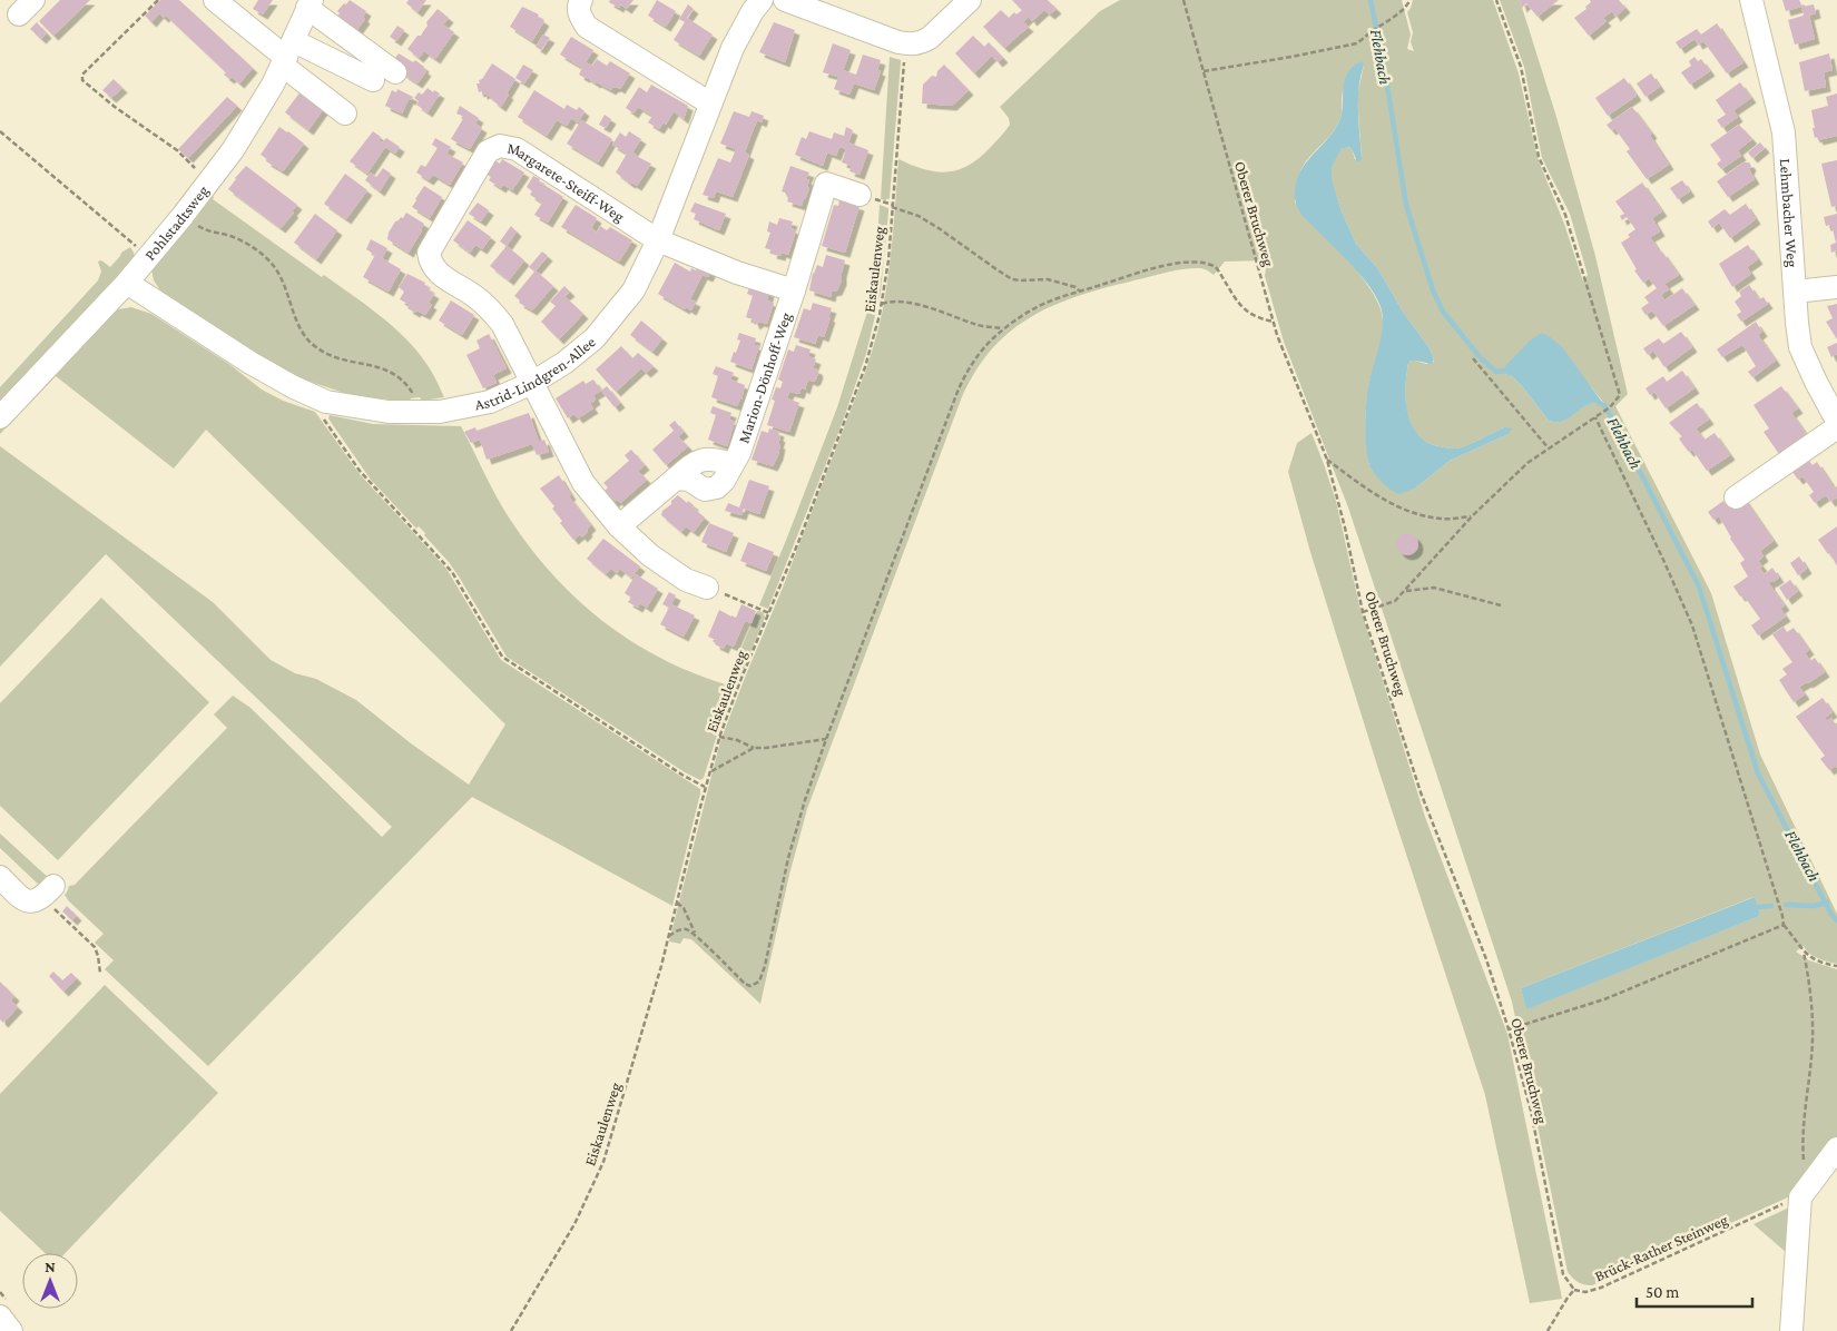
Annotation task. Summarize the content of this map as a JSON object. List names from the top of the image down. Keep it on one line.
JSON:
{"streets":{"street":["Margarete-Steiff-Weg","Lehmbacher Weg","Pohlstadtsweg","Astrid-Lindgren-Allee","Marion-Dönhoff-Weg"],"path":["Oberer Bruchweg","Eiskaulenweg","Brück-Rather Steinweg"]},"crossings":[["Margarete-Steiff-Weg","Astrid-Lindgren-Allee"],["Margarete-Steiff-Weg","Marion-Dönhoff-Weg"],["Oberer Bruchweg","Brück-Rather Steinweg"],["Pohlstadtsweg","Astrid-Lindgren-Allee"]],"water":["Flehbach"],"scale_bar":"50 m","north":"top"}
